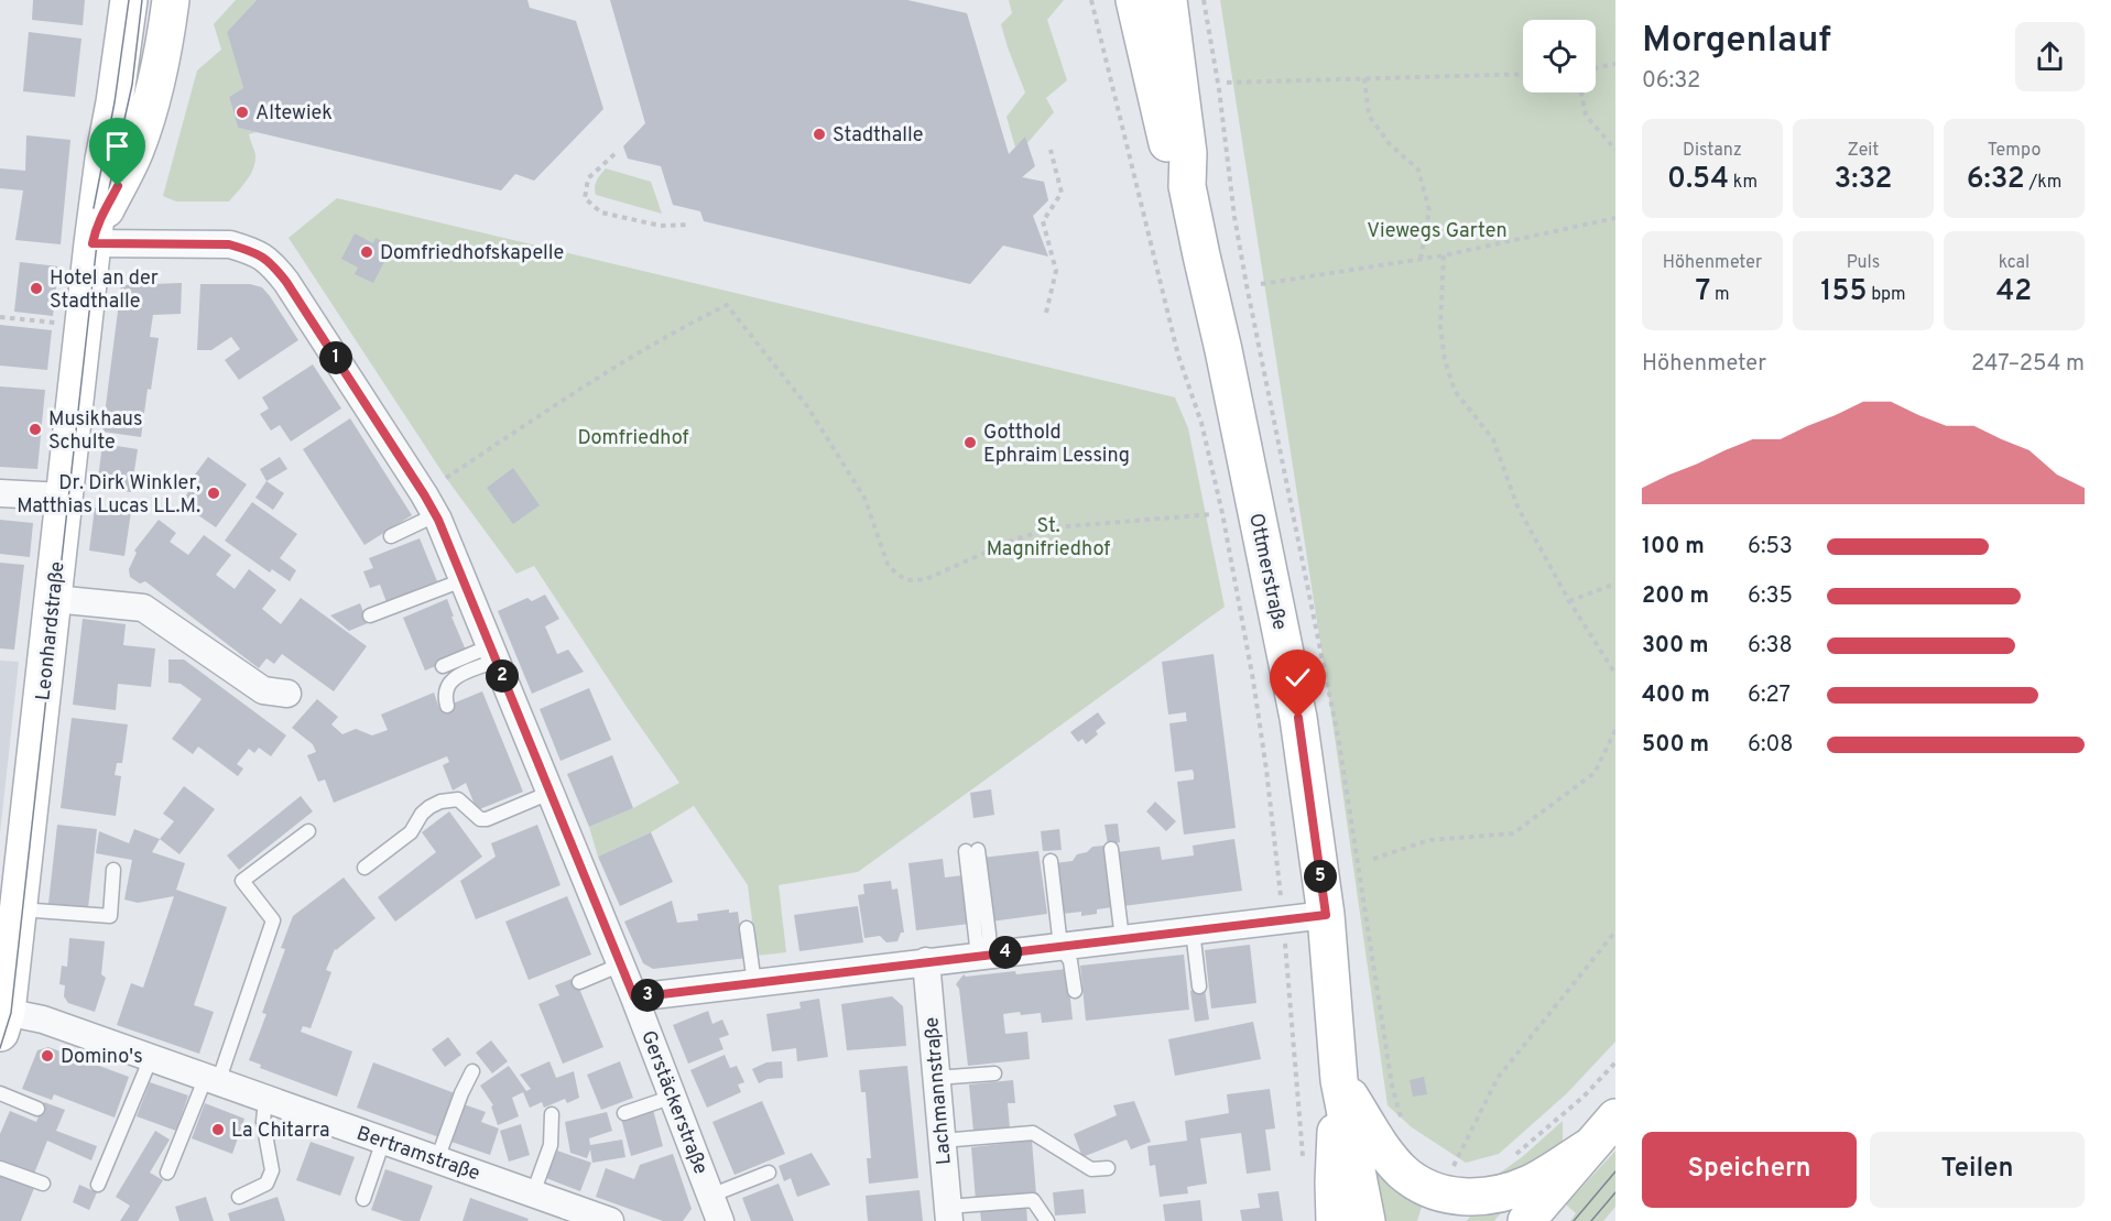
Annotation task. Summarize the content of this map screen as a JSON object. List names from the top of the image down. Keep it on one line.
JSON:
{"streets":{"street":["Ottmerstraße","Leonhardstraße","Lachmannstraße","Gerstäckerstraße","Bertramstraße"]},"crossings":[["Leonhardstraße","Gerstäckerstraße"],["Leonhardstraße","Bertramstraße"]],"parks":["Viewegs Garten","Domfriedhof","St. Magnifriedhof"],"places":["Altewiek","Stadthalle","Domfriedhofskapelle","Hotel an der Stadthalle","Musikhaus Schulte","Gotthold Ephraim Lessing","Dr. Dirk Winkler, Matthias Lucas LL.M.","Domino's","La Chitarra"],"page":{"heading":["Morgenlauf","06:32"],"stats":[["Distanz","0.54 km"],["Zeit","3:32"],["Tempo","6:32 /km"],["Höhenmeter","7 m"],["Puls","155 bpm"],["kcal","42"]],"chart":["Höhenmeter","247–254 m"],"pins":["1","2","5","4","3"],"list":[{"name":"100 m","note":"6:53"},{"name":"200 m","note":"6:35"},{"name":"300 m","note":"6:38"},{"name":"400 m","note":"6:27"},{"name":"500 m","note":"6:08"}],"buttons":["Speichern","Teilen"]}}
